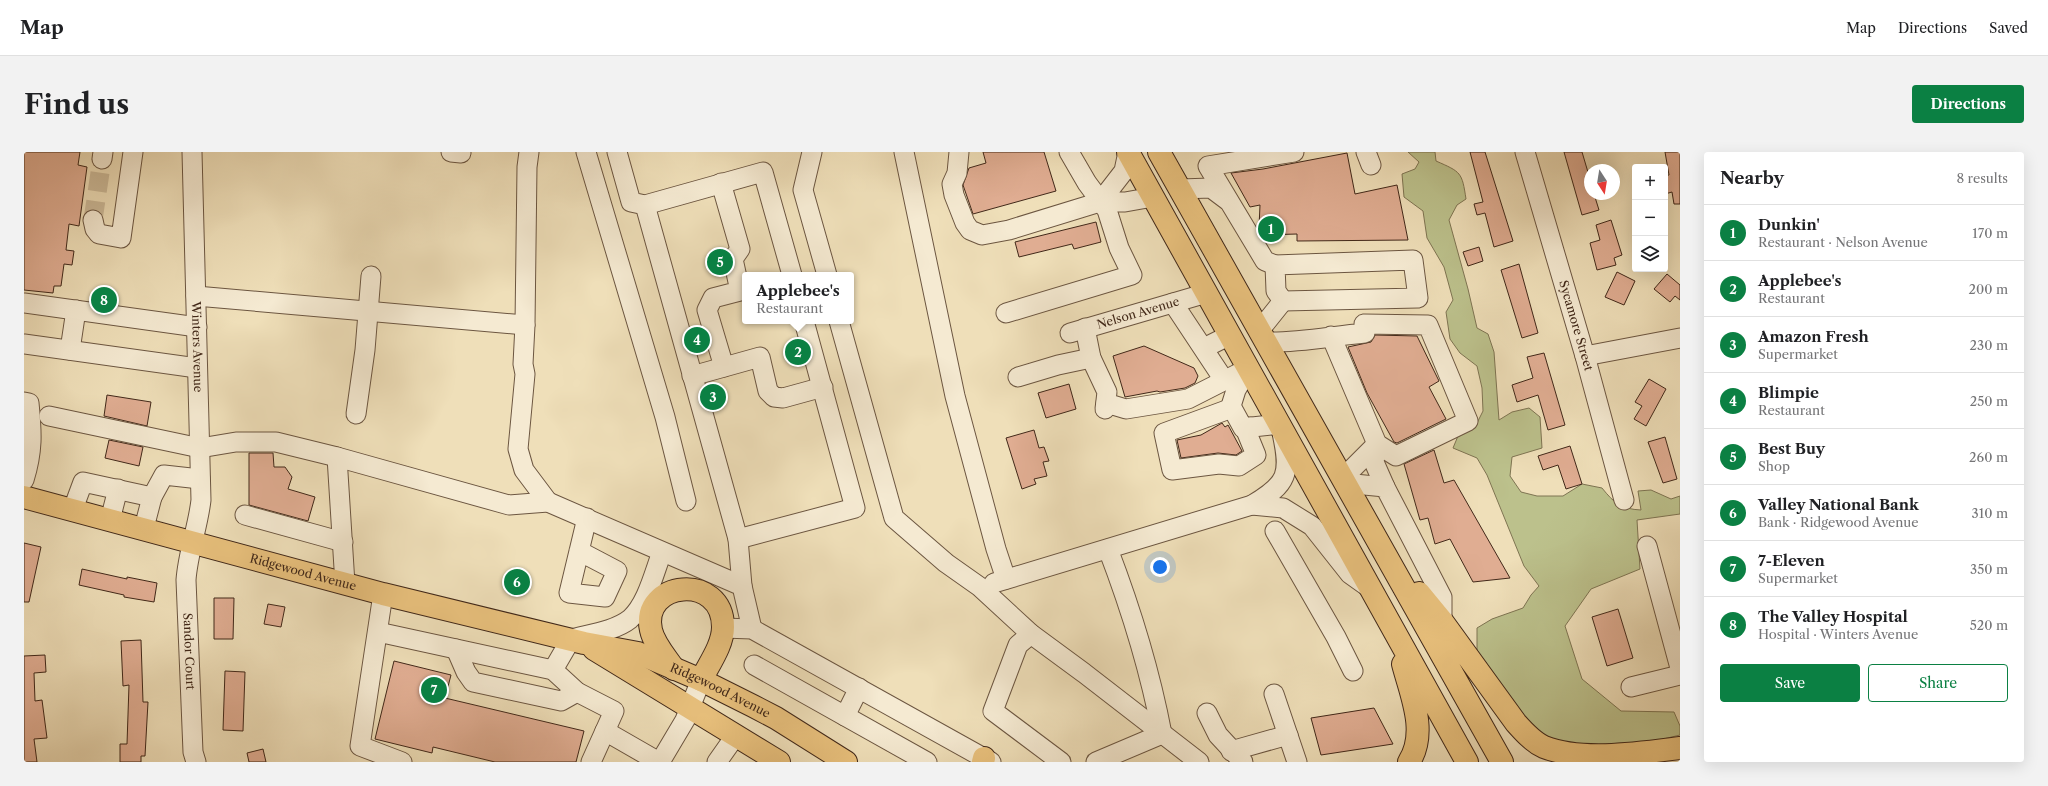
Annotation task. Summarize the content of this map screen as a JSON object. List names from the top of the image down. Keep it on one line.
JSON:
{"streets":{"main road":["Ridgewood Avenue"],"street":["Nelson Avenue","Sycamore Street","Winters Avenue","Sandor Court"]},"crossings":[["Winters Avenue","Ridgewood Avenue"],["Winters Avenue","Sandor Court"],["Ridgewood Avenue","Sandor Court"]],"north":"bottom","page":{"header":"Map","nav":["Map","Directions","Saved"],"buttons":["Directions",["Save","Share"]],"title":"Find us","heading":["Nearby","8 results"],"map_buttons":["+","−"],"list":[{"mark":"1","name":"Dunkin'","note":"Restaurant · Nelson Avenue","value":"170 m"},{"mark":"2","name":"Applebee's","note":"Restaurant","value":"200 m"},{"mark":"3","name":"Amazon Fresh","note":"Supermarket","value":"230 m"},{"mark":"4","name":"Blimpie","note":"Restaurant","value":"250 m"},{"mark":"5","name":"Best Buy","note":"Shop","value":"260 m"},{"mark":"6","name":"Valley National Bank","note":"Bank · Ridgewood Avenue","value":"310 m"},{"mark":"7","name":"7-Eleven","note":"Supermarket","value":"350 m"},{"mark":"8","name":"The Valley Hospital","note":"Hospital · Winters Avenue","value":"520 m"}],"pins":["1","5","8","4","2","3","6","7"],"popup":["Applebee's","Restaurant"]}}
